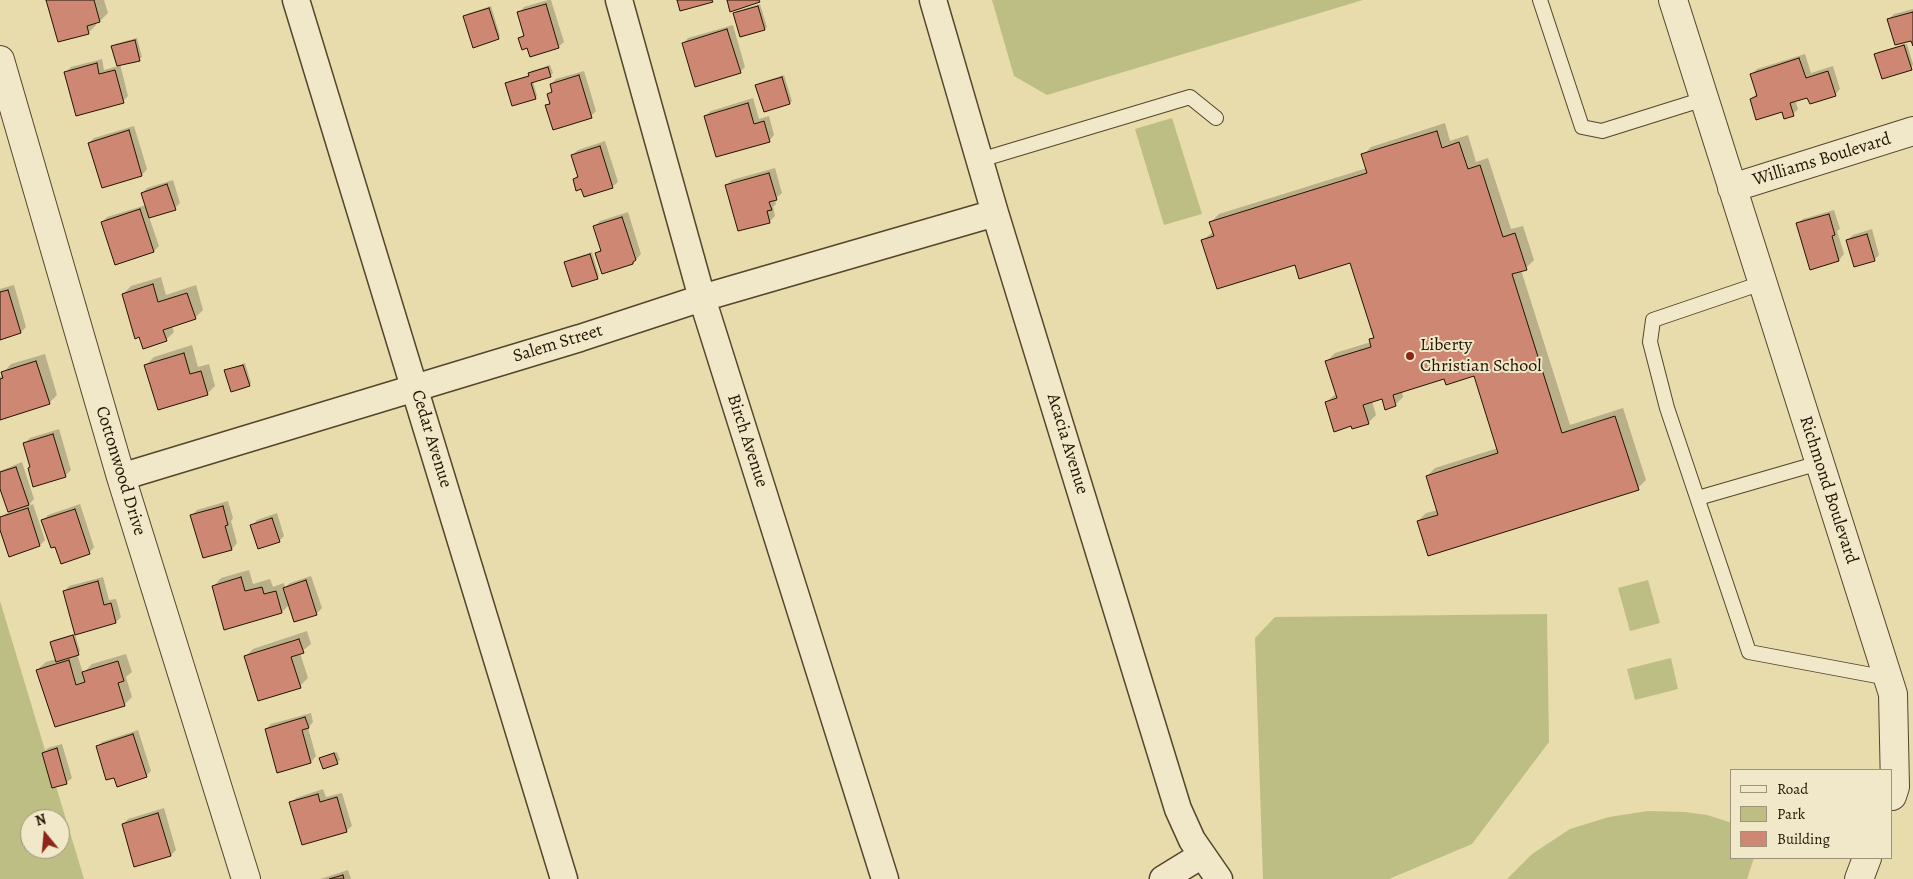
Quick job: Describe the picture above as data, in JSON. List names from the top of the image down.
{
  "streets": {
    "street": [
      "Williams Boulevard",
      "Salem Street",
      "Cedar Avenue",
      "Birch Avenue",
      "Acacia Avenue",
      "Cottonwood Drive",
      "Richmond Boulevard"
    ]
  },
  "crossings": [
    ["Williams Boulevard", "Richmond Boulevard"],
    ["Salem Street", "Cedar Avenue"],
    ["Salem Street", "Birch Avenue"],
    ["Salem Street", "Acacia Avenue"],
    ["Salem Street", "Cottonwood Drive"]
  ],
  "places": ["Liberty Christian School"],
  "legend": ["Road", "Park", "Building"],
  "north": "top"
}
